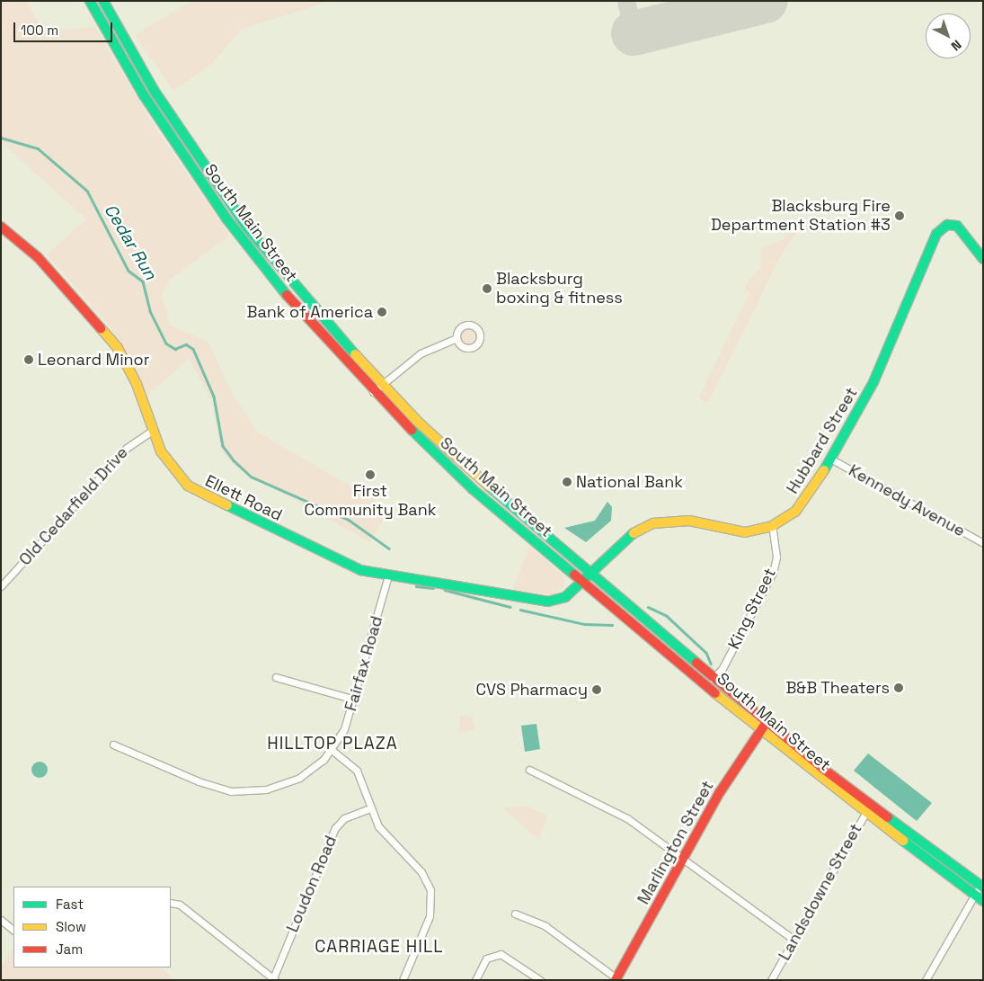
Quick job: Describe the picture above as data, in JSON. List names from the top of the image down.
{
  "streets": {
    "main road": [
      "South Main Street",
      "Hubbard Street",
      "Ellett Road",
      "Marlington Street"
    ],
    "street": [
      "Kennedy Avenue",
      "Old Cedarfield Drive",
      "King Street",
      "Fairfax Road",
      "Loudon Road",
      "Landsdowne Street"
    ]
  },
  "crossings": [
    ["South Main Street", "Hubbard Street"],
    ["South Main Street", "Ellett Road"],
    ["South Main Street", "King Street"],
    ["South Main Street", "Marlington Street"],
    ["South Main Street", "Landsdowne Street"],
    ["Hubbard Street", "Ellett Road"],
    ["Hubbard Street", "Kennedy Avenue"],
    ["Hubbard Street", "King Street"],
    ["Ellett Road", "Old Cedarfield Drive"],
    ["Ellett Road", "Fairfax Road"]
  ],
  "districts": ["HILLTOP PLAZA", "CARRIAGE HILL"],
  "water": ["Cedar Run"],
  "places": [
    "Blacksburg Fire Department Station #3",
    "Blacksburg boxing & fitness",
    "Bank of America",
    "Leonard Minor",
    "First Community Bank",
    "National Bank",
    "B&B Theaters",
    "CVS Pharmacy"
  ],
  "legend": ["Fast", "Slow", "Jam"],
  "scale_bar": "100 m",
  "north": "bottom right"
}
